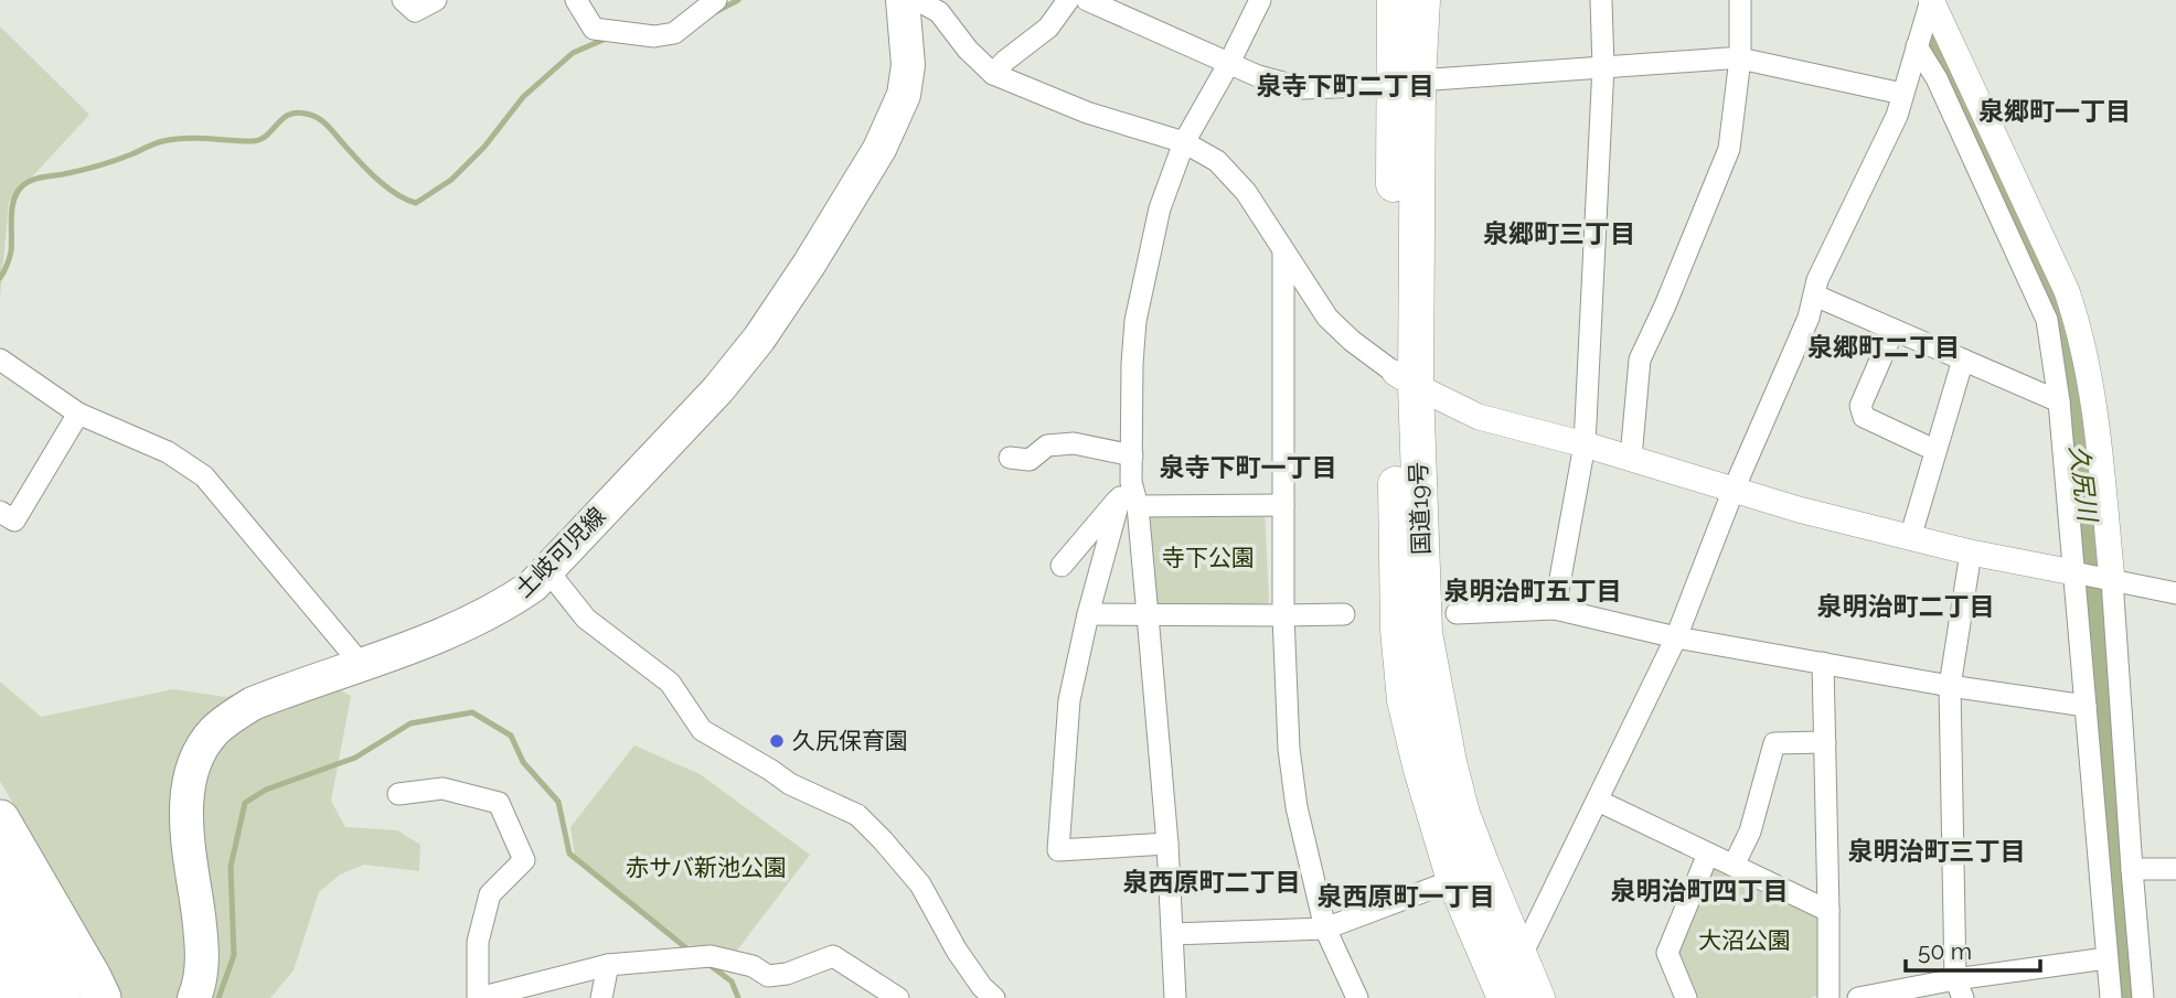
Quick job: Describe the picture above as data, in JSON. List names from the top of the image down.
{
  "streets": {
    "highway": ["国道19号"],
    "main road": ["土岐可児線"]
  },
  "districts": [
    "泉寺下町二丁目",
    "泉郷町一丁目",
    "泉郷町三丁目",
    "泉郷町二丁目",
    "泉寺下町一丁目",
    "泉明治町五丁目",
    "泉明治町二丁目",
    "泉明治町三丁目",
    "泉西原町二丁目",
    "泉明治町四丁目",
    "泉西原町一丁目"
  ],
  "water": ["久尻川"],
  "parks": ["寺下公園", "赤サバ新池公園", "大沼公園"],
  "places": ["久尻保育園"],
  "scale_bar": "50 m"
}
